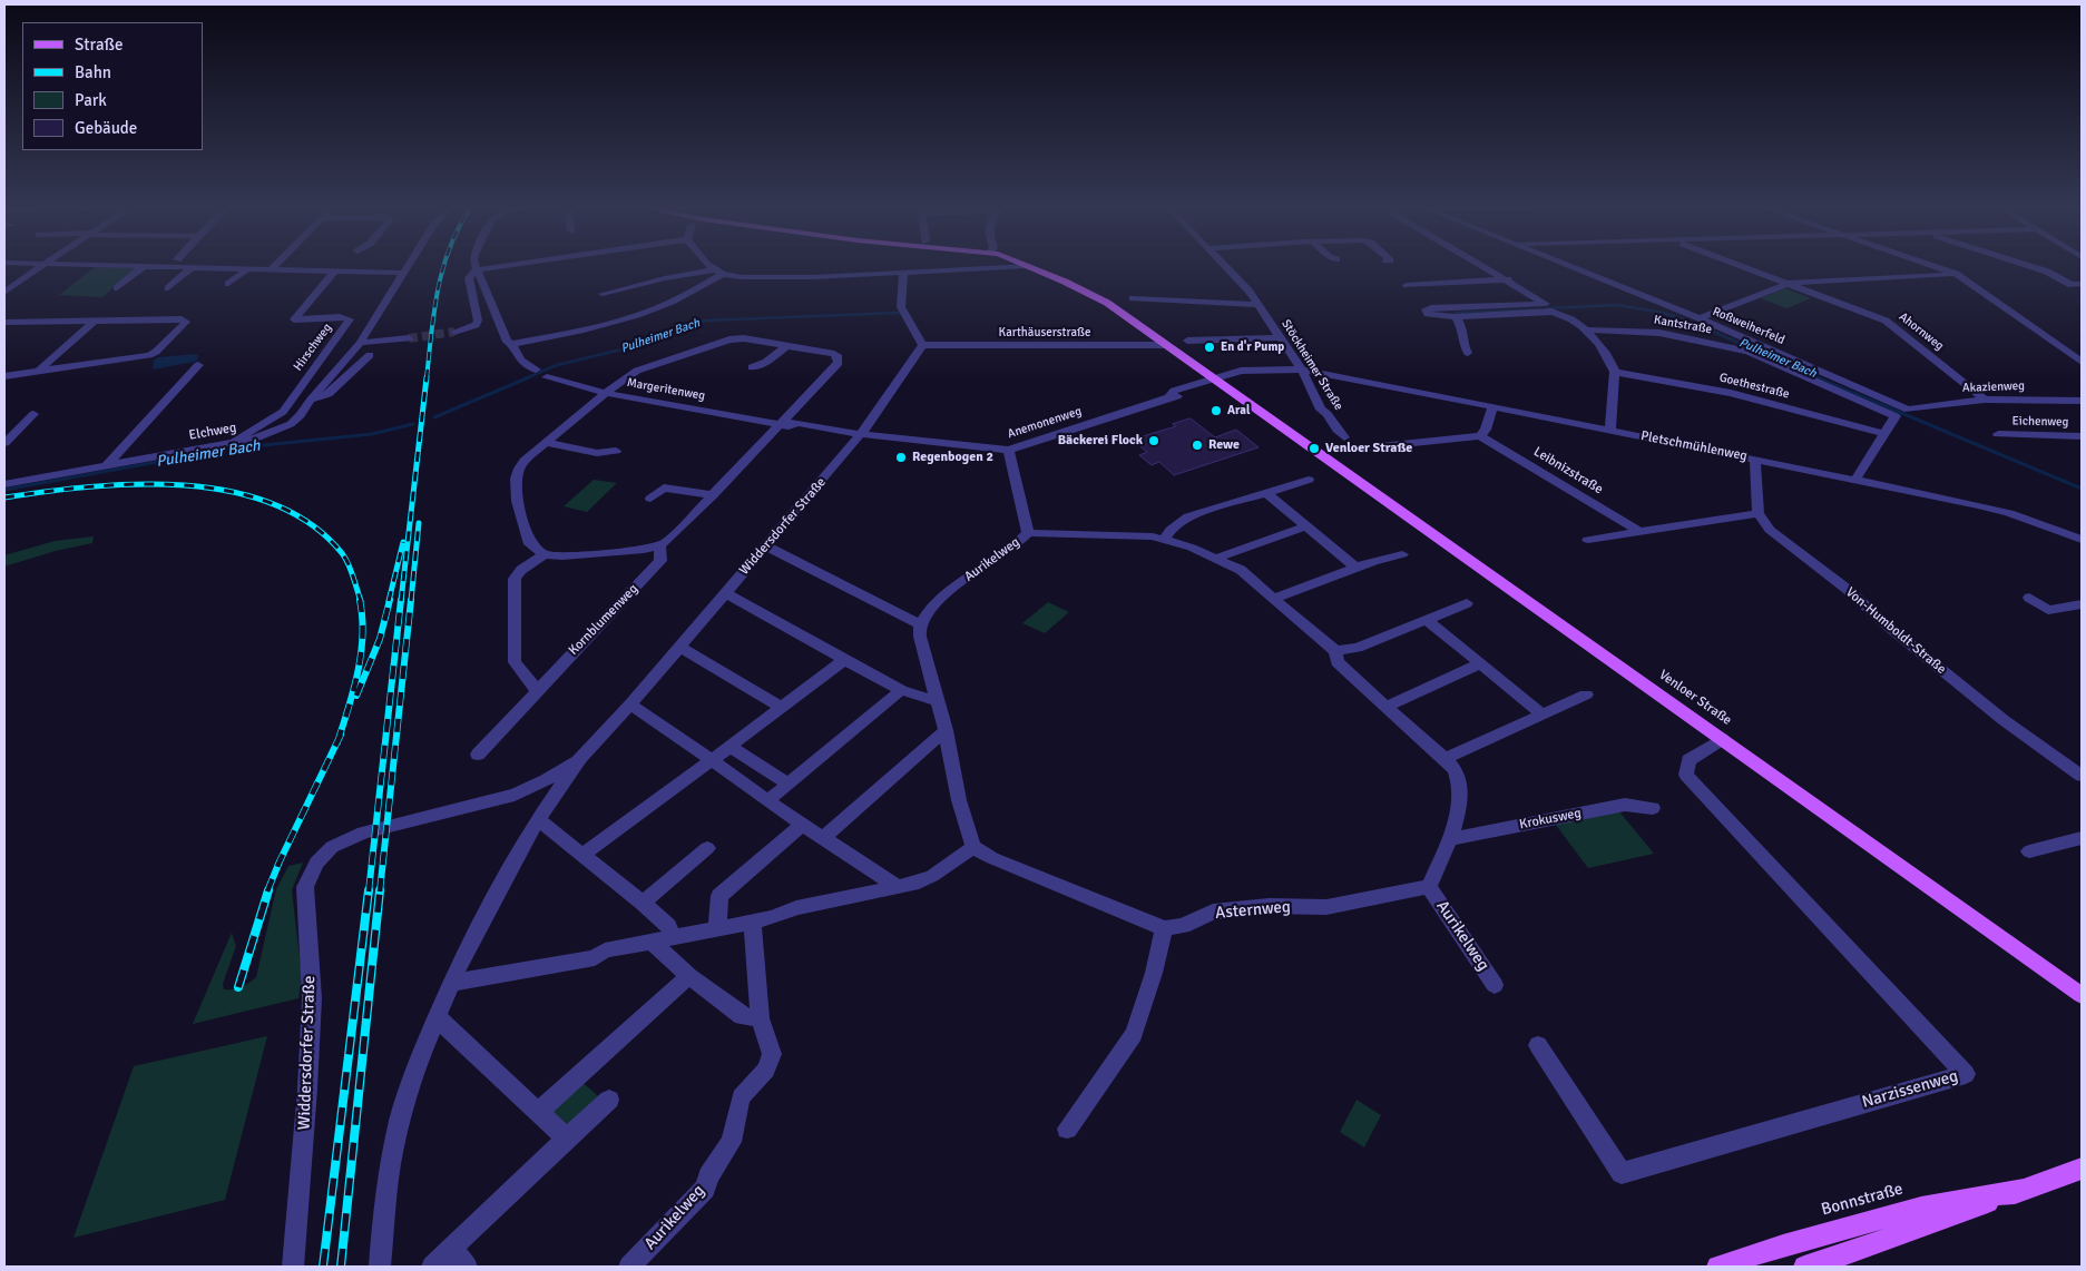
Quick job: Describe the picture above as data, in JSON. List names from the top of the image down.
{
  "streets": {
    "main road": ["Venloer Straße", "Bonnstraße"],
    "street": [
      "Kantstraße",
      "Roßweiherfeld",
      "Ahornweg",
      "Karthäuserstraße",
      "Hirschweg",
      "Stöckheimer Straße",
      "Goethestraße",
      "Akazienweg",
      "Margeritenweg",
      "Eichenweg",
      "Anemonenweg",
      "Elchweg",
      "Pletschmühlenweg",
      "Leibnizstraße",
      "Widdersdorfer Straße",
      "Aurikelweg",
      "Kornblumenweg",
      "Von-Humboldt-Straße",
      "Krokusweg",
      "Asternweg",
      "Narzissenweg"
    ]
  },
  "crossings": [
    ["Kantstraße", "Goethestraße"],
    ["Roßweiherfeld", "Akazienweg"],
    ["Ahornweg", "Akazienweg"],
    ["Karthäuserstraße", "Widdersdorfer Straße"],
    ["Karthäuserstraße", "Venloer Straße"],
    ["Hirschweg", "Elchweg"],
    ["Stöckheimer Straße", "Pletschmühlenweg"],
    ["Margeritenweg", "Anemonenweg"],
    ["Margeritenweg", "Widdersdorfer Straße"],
    ["Anemonenweg", "Pletschmühlenweg"],
    ["Anemonenweg", "Widdersdorfer Straße"],
    ["Anemonenweg", "Aurikelweg"],
    ["Anemonenweg", "Venloer Straße"],
    ["Pletschmühlenweg", "Venloer Straße"],
    ["Aurikelweg", "Asternweg"],
    ["Venloer Straße", "Narzissenweg"]
  ],
  "water": ["Pulheimer Bach"],
  "places": [
    "En d'r Pump",
    "Aral",
    "Bäckerei Flock",
    "Rewe",
    "Venloer Straße",
    "Regenbogen 2"
  ],
  "legend": [
    "Straße",
    "Bahn",
    "Park",
    "Gebäude"
  ]
}
